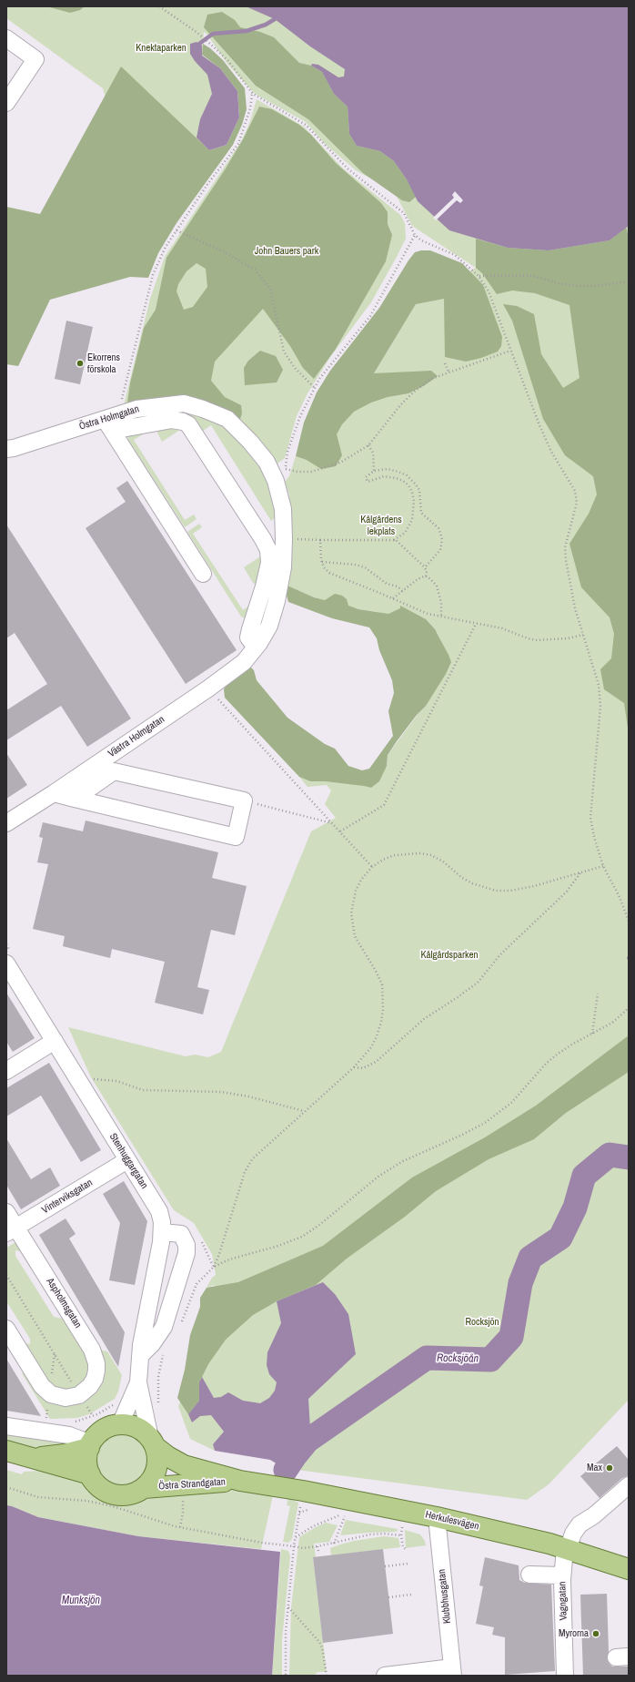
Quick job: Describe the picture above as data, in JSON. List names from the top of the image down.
{
  "streets": {
    "main road": ["Östra Strandgatan", "Herkulesvägen"],
    "street": [
      "Östra Holmgatan",
      "Västra Holmgatan",
      "Stenhuggargatan",
      "Vinterviksgatan",
      "Aspholmsgatan",
      "Klubbhusgatan",
      "Vagngatan"
    ]
  },
  "crossings": [
    ["Östra Holmgatan", "Västra Holmgatan"],
    ["Stenhuggargatan", "Vinterviksgatan"],
    ["Stenhuggargatan", "Östra Strandgatan"],
    ["Vinterviksgatan", "Aspholmsgatan"],
    ["Östra Strandgatan", "Herkulesvägen"],
    ["Herkulesvägen", "Klubbhusgatan"],
    ["Herkulesvägen", "Vagngatan"]
  ],
  "water": ["Rocksjöån", "Munksjön"],
  "parks": [
    "Knektaparken",
    "John Bauers park",
    "Kålgårdens lekplats",
    "Kålgårdsparken",
    "Rocksjön"
  ],
  "places": ["Ekorrens förskola", "Max", "Myrorna"]
}
